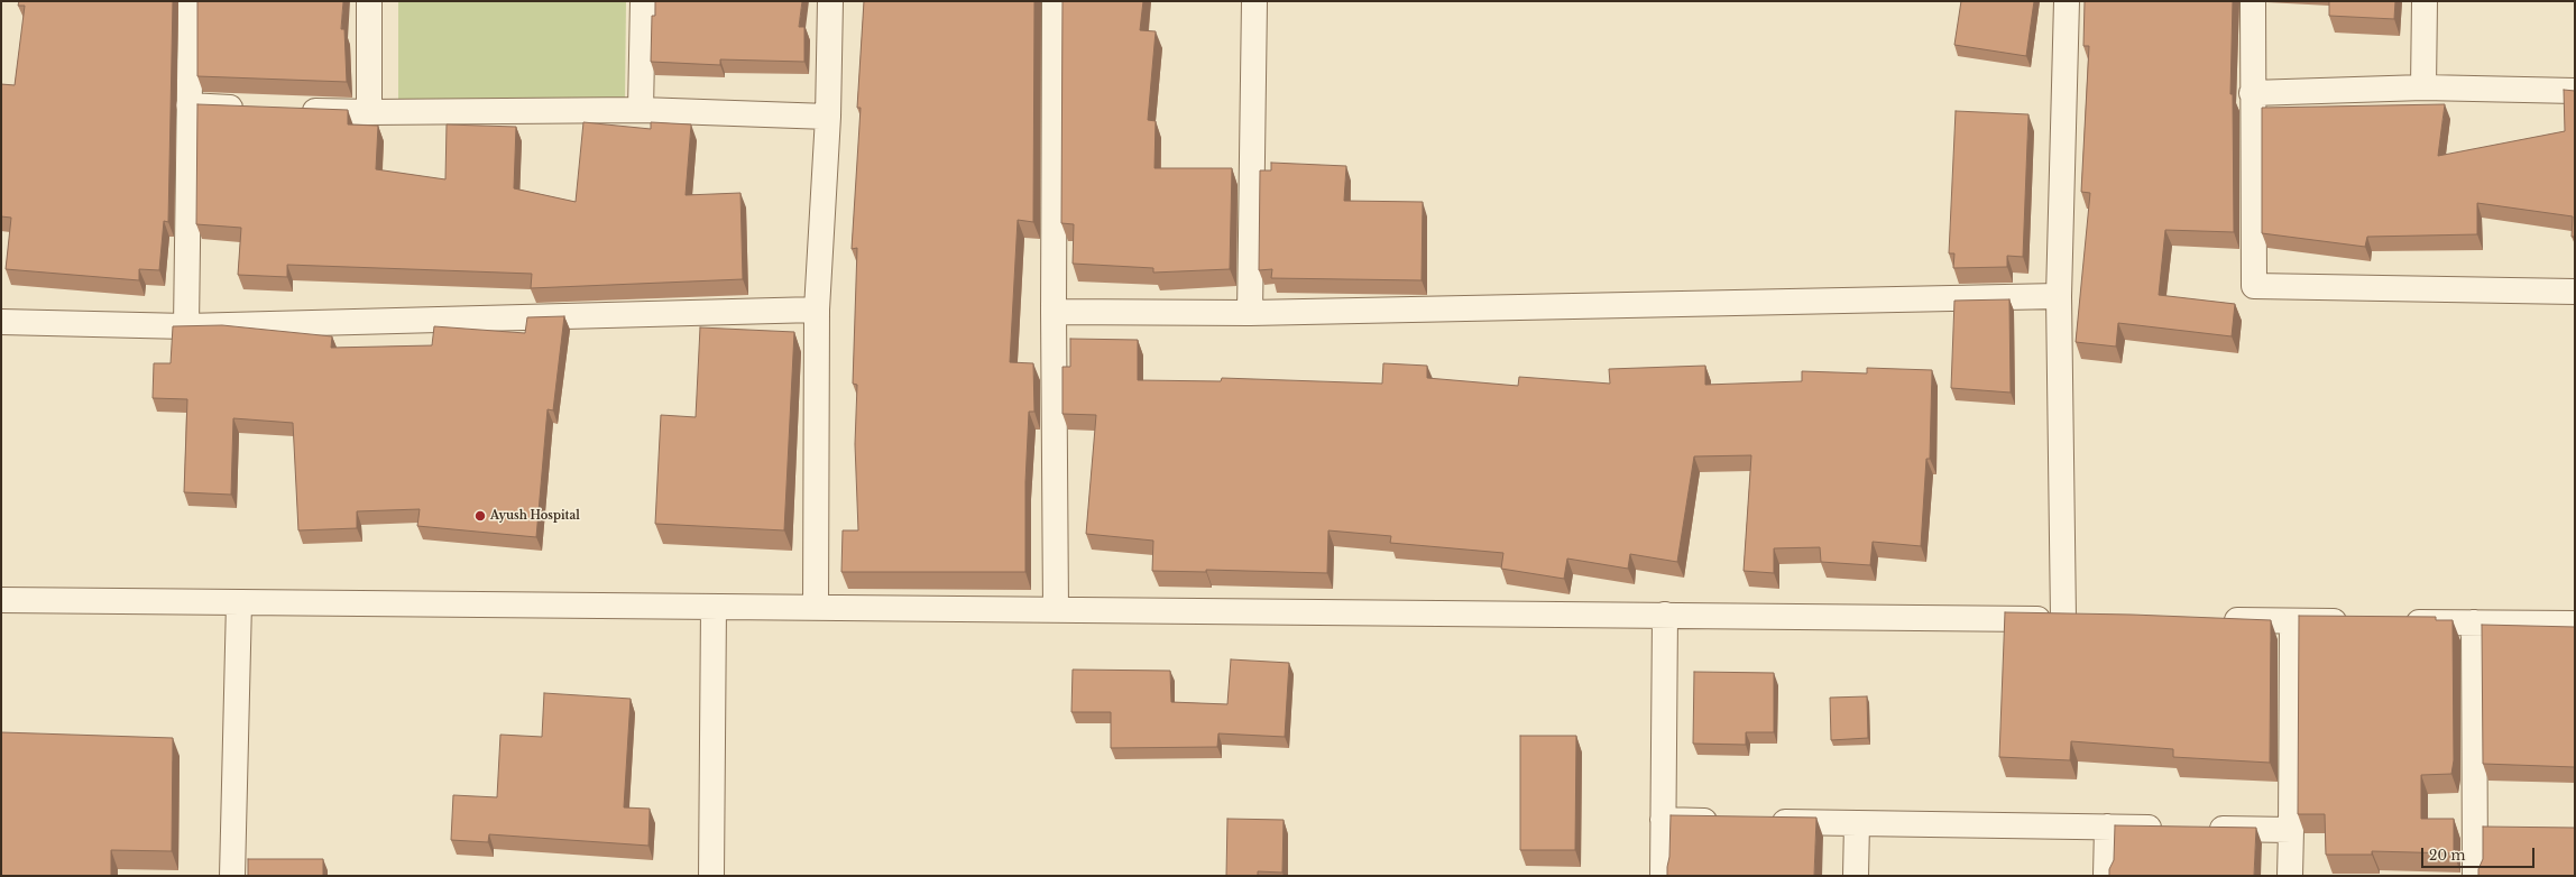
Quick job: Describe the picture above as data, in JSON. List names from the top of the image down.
{
  "places": ["Ayush Hospital"],
  "scale_bar": "20 m"
}
